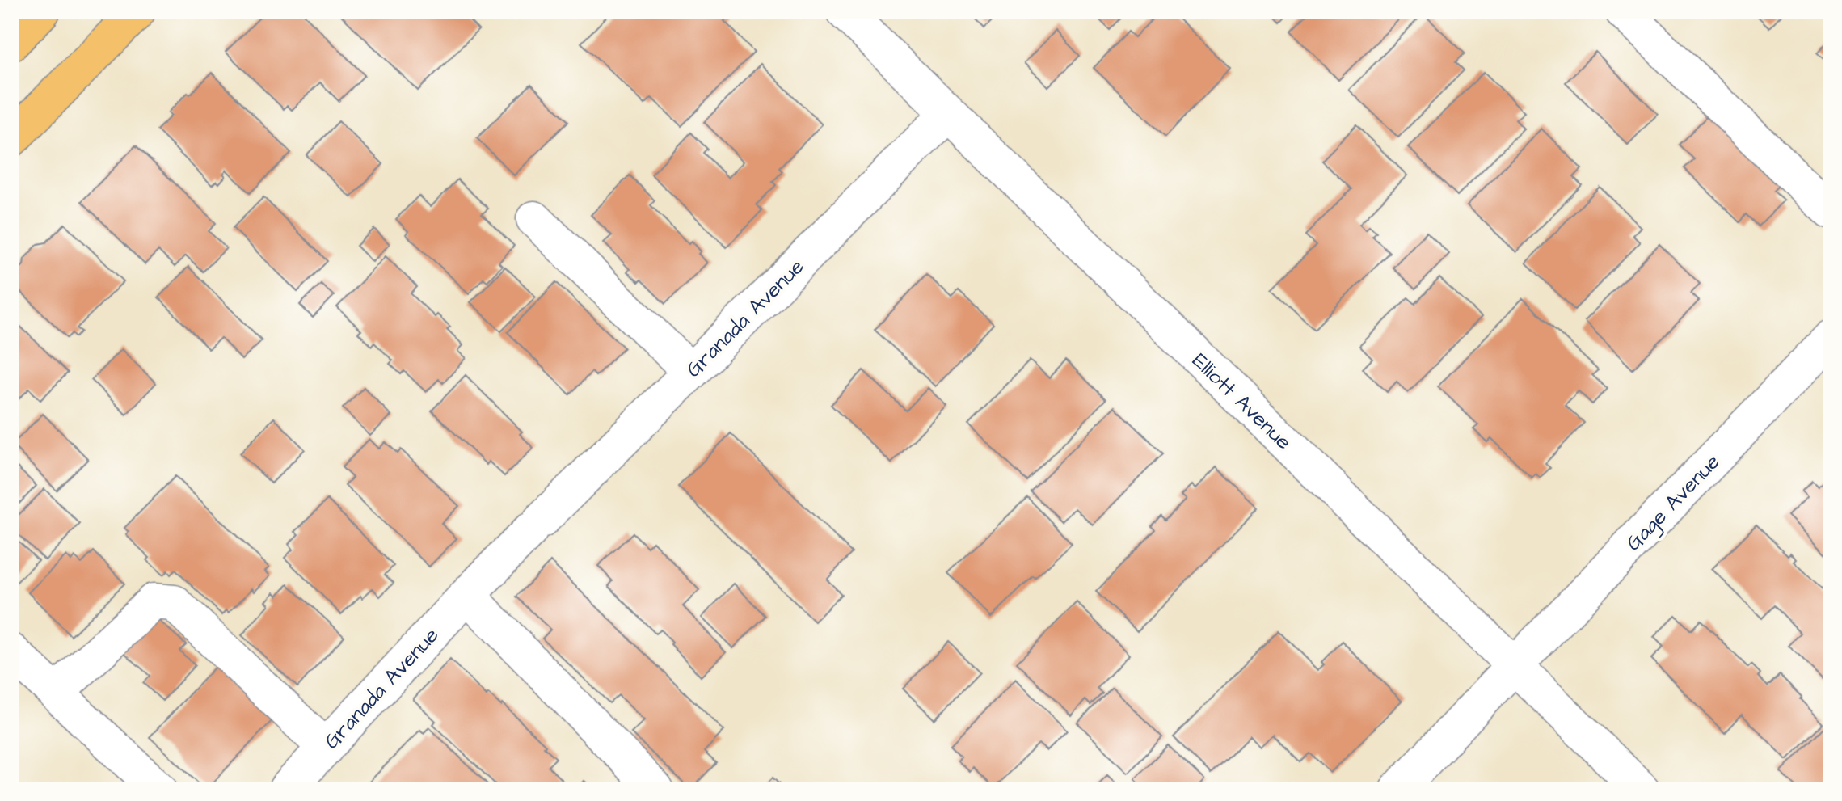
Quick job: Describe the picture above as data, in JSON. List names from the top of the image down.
{
  "streets": {
    "street": ["Granada Avenue", "Elliott Avenue", "Gage Avenue"]
  },
  "crossings": [
    ["Granada Avenue", "Elliott Avenue"],
    ["Elliott Avenue", "Gage Avenue"]
  ]
}
